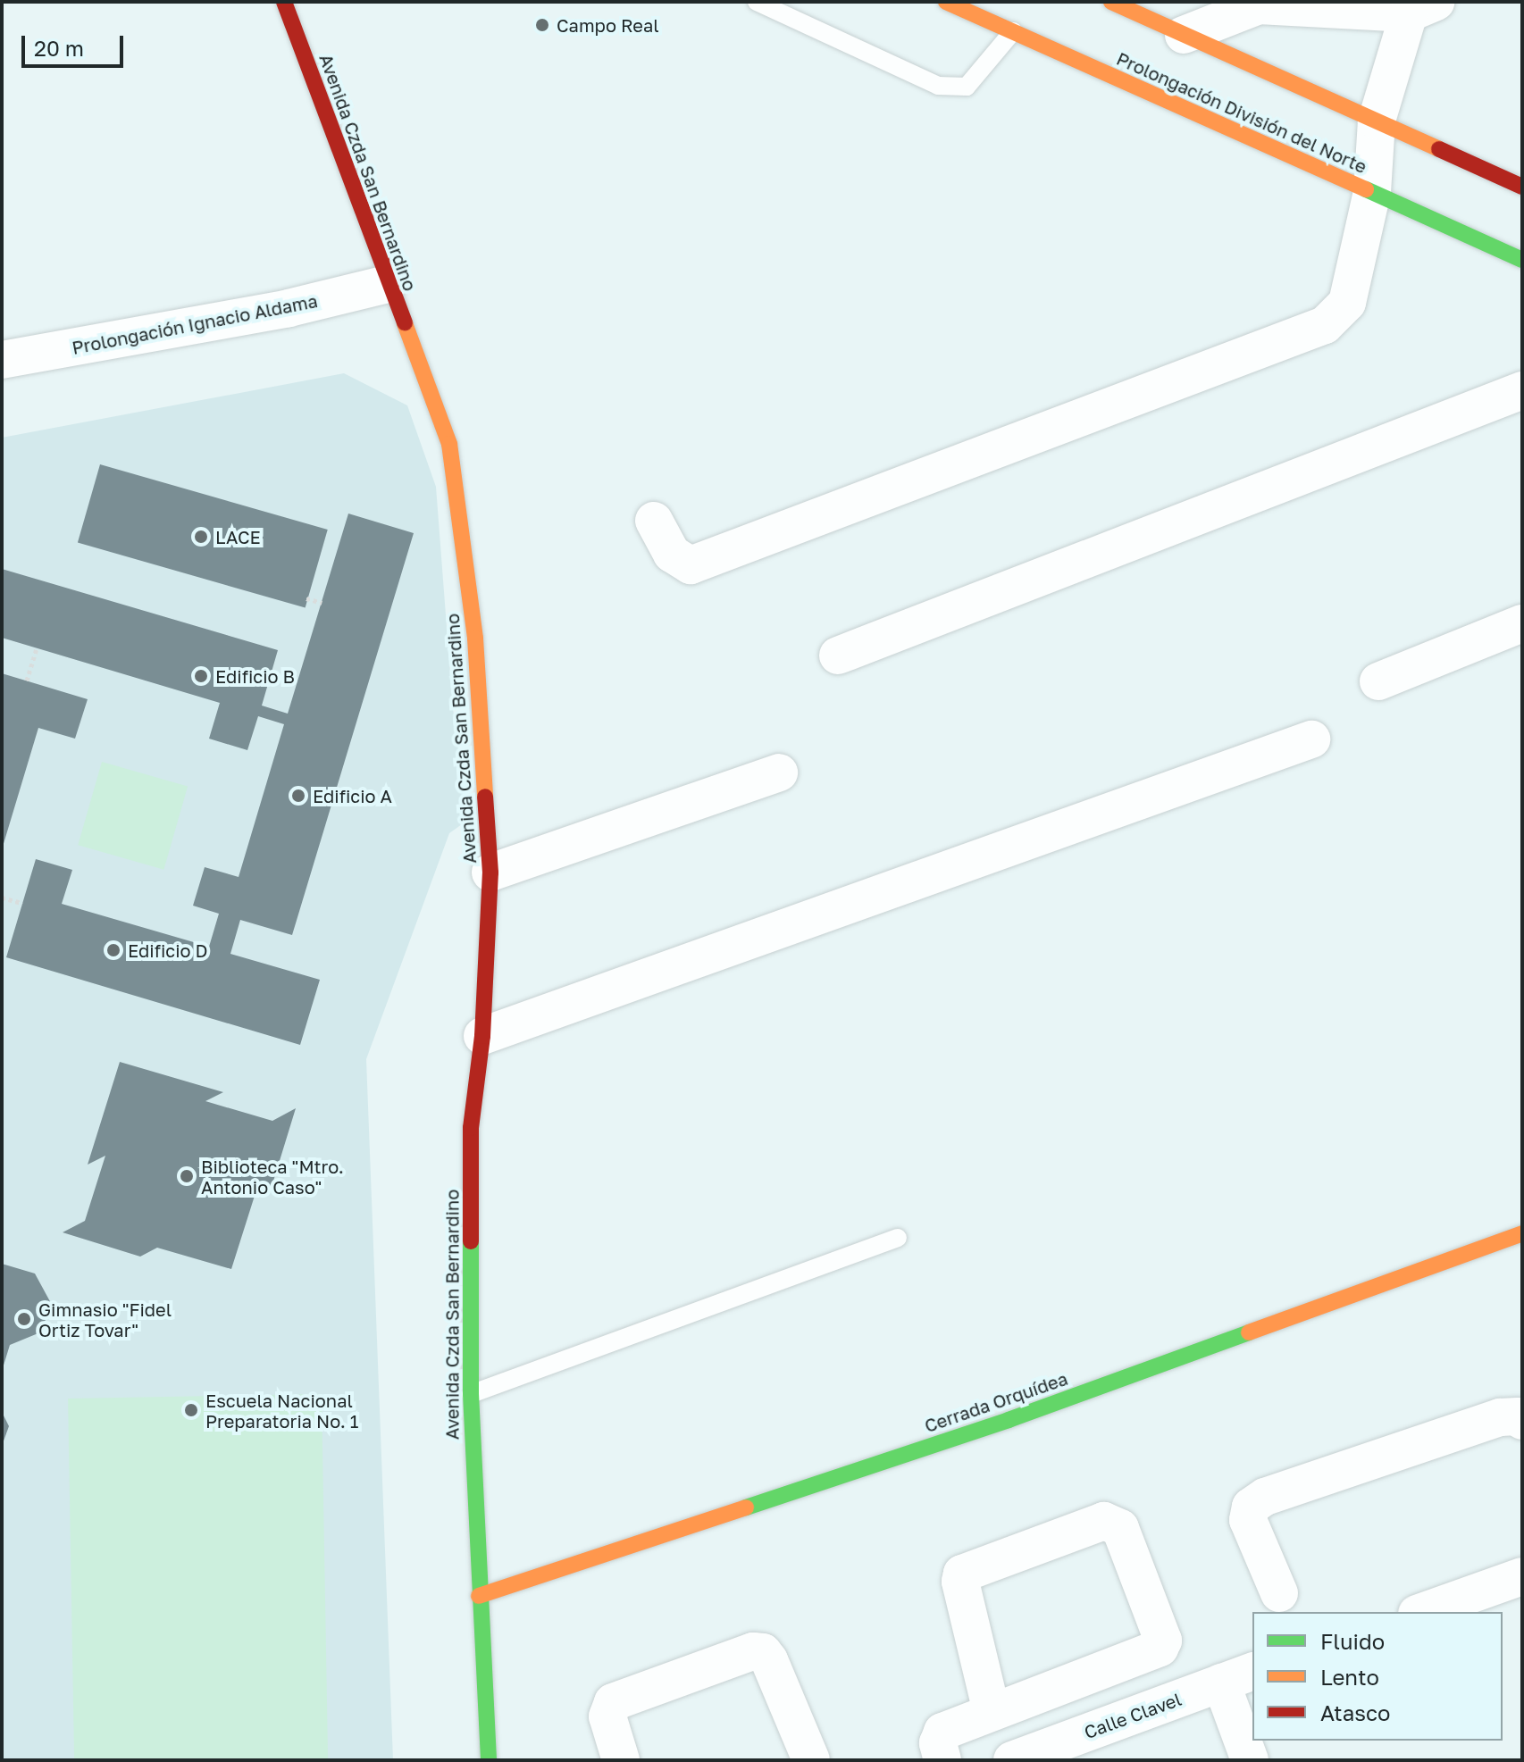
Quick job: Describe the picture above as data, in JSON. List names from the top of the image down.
{
  "streets": {
    "street": [
      "Prolongación División del Norte",
      "Avenida Czda San Bernardino",
      "Prolongación Ignacio Aldama",
      "Cerrada Orquídea",
      "Calle Clavel"
    ]
  },
  "crossings": [
    ["Avenida Czda San Bernardino", "Prolongación Ignacio Aldama"],
    ["Avenida Czda San Bernardino", "Cerrada Orquídea"]
  ],
  "places": [
    "Campo Real",
    "LACE",
    "Edificio B",
    "Edificio A",
    "Edificio D",
    "Biblioteca \"Mtro. Antonio Caso\"",
    "Gimnasio \"Fidel Ortiz Tovar\"",
    "Escuela Nacional Preparatoria No. 1"
  ],
  "legend": ["Fluido", "Lento", "Atasco"],
  "scale_bar": "20 m"
}
